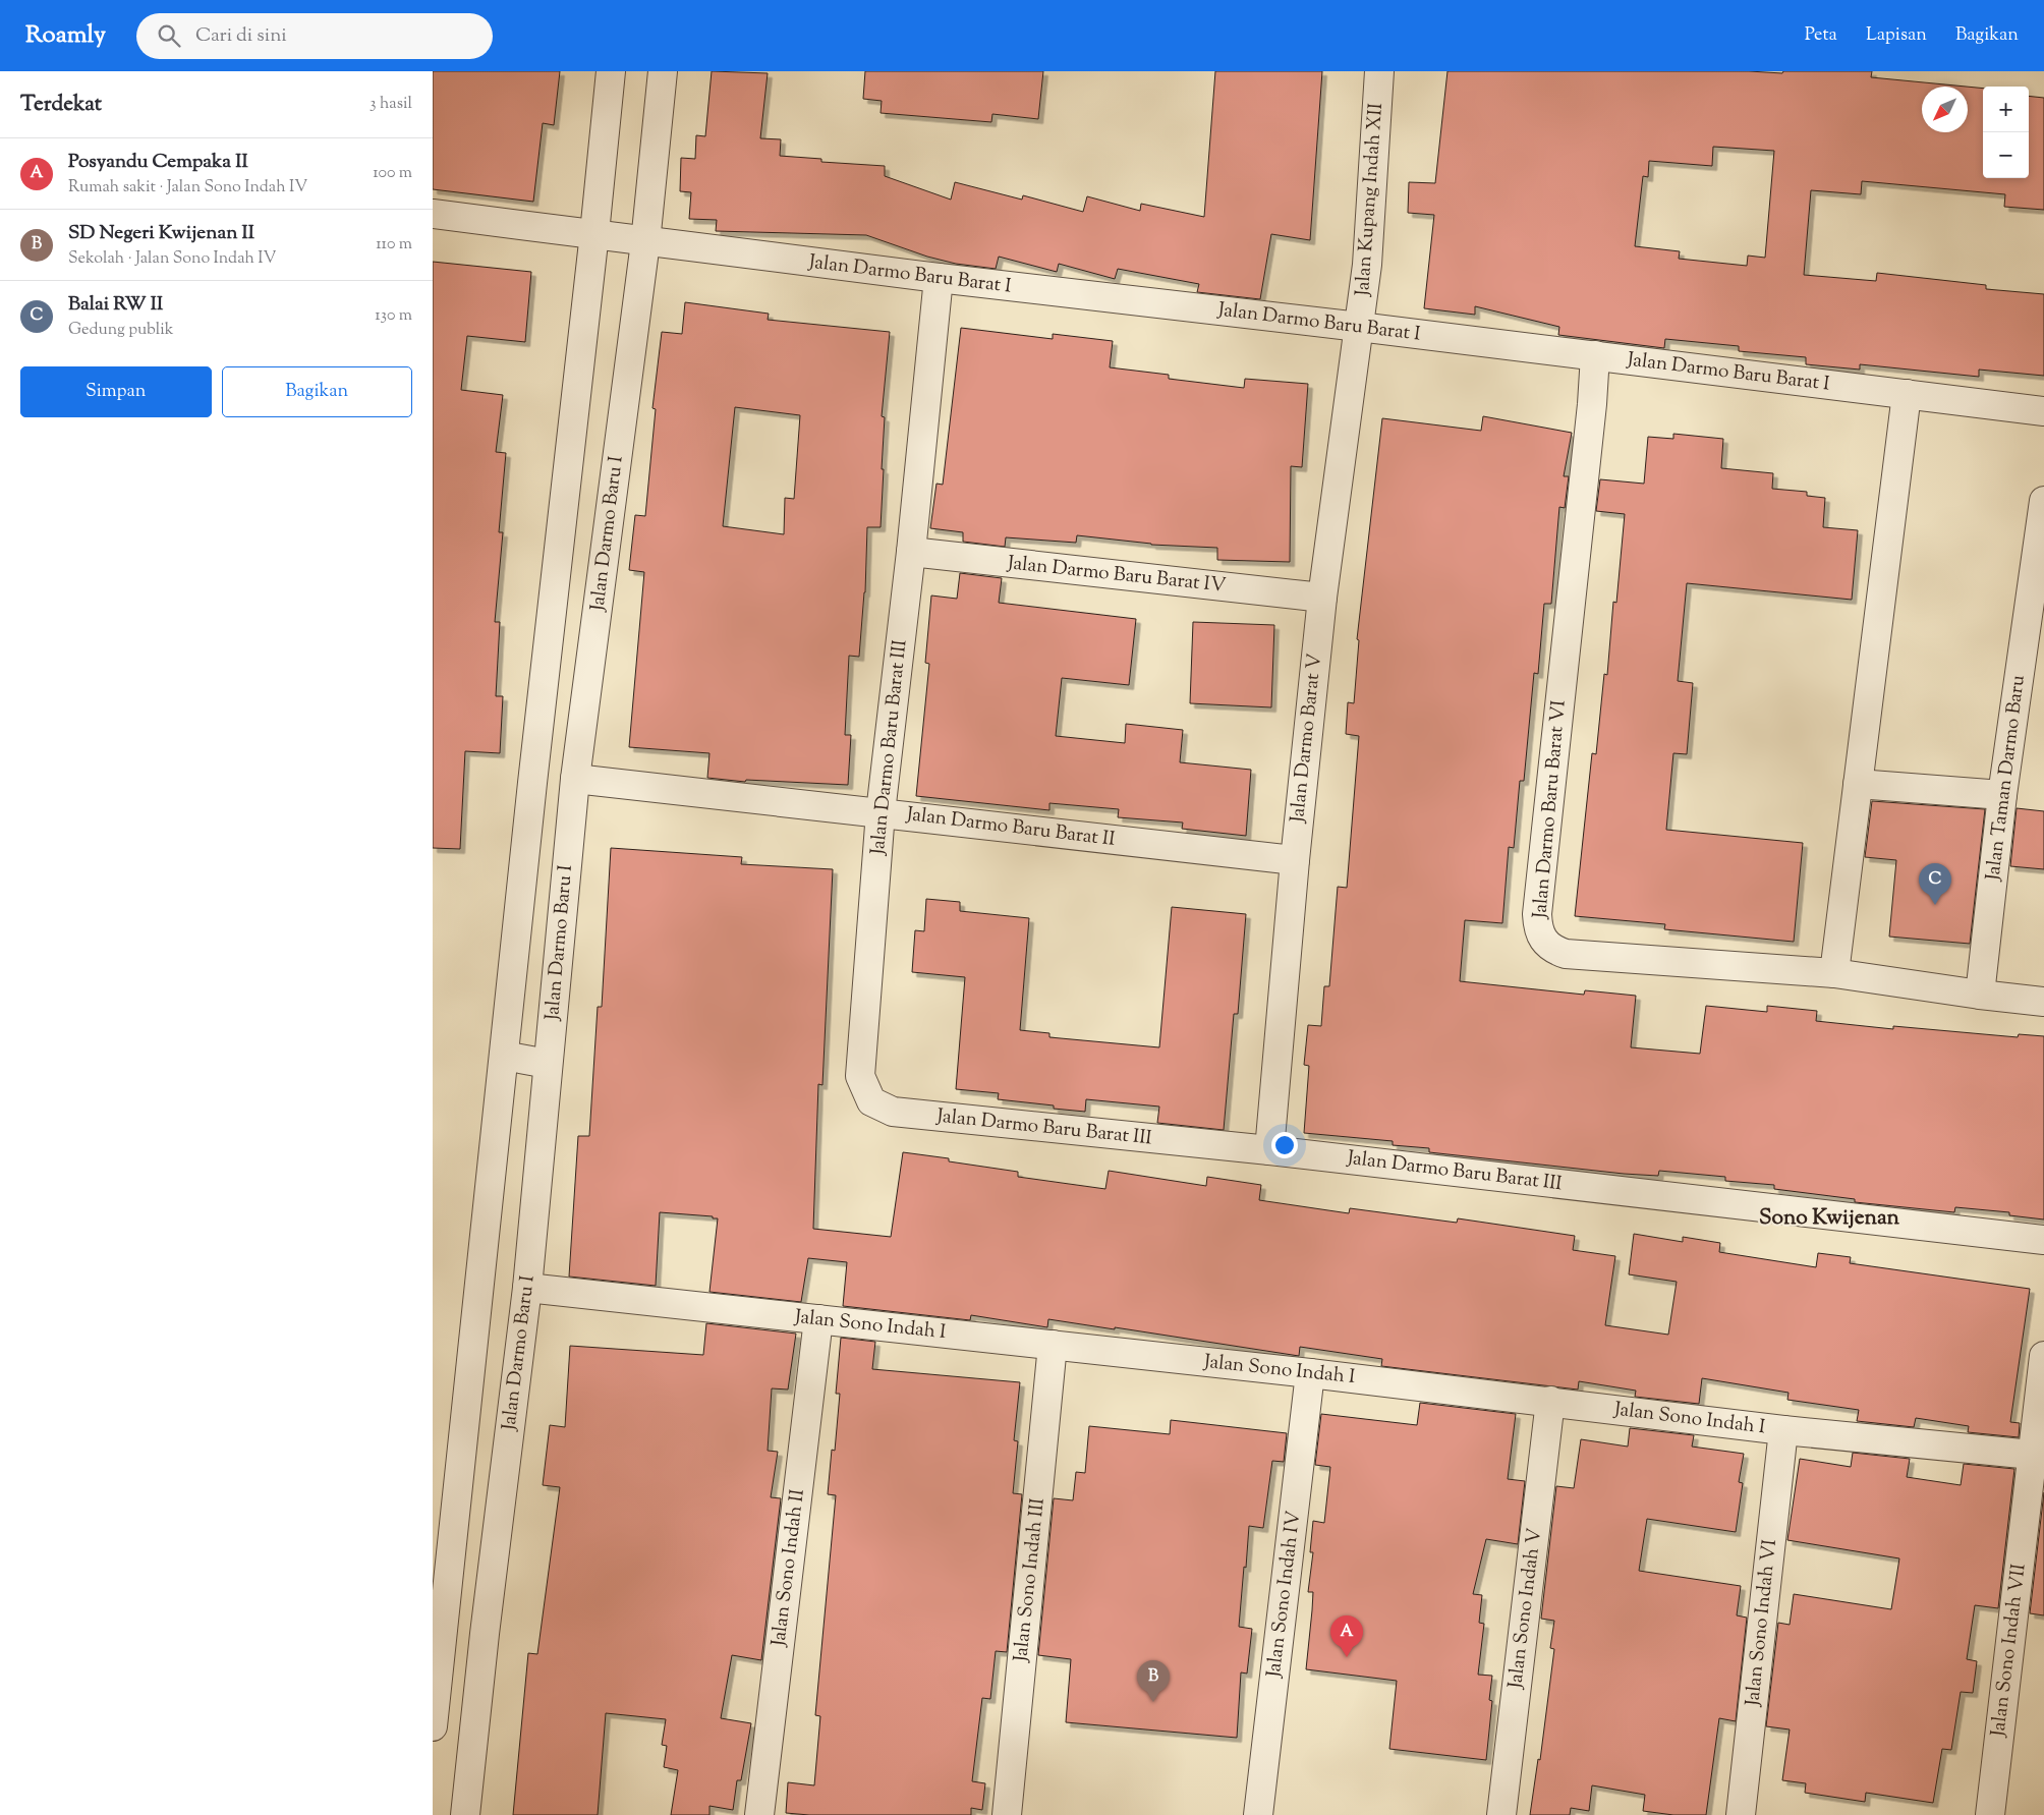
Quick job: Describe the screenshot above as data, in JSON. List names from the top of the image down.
{
  "streets": {
    "street": [
      "Jalan Kupang Indah XII",
      "Jalan Darmo Baru Barat I",
      "Jalan Darmo Baru I",
      "Jalan Darmo Baru Barat IV",
      "Jalan Darmo Barat V",
      "Jalan Darmo Baru Barat III",
      "Jalan Taman Darmo Baru",
      "Jalan Darmo Baru Barat VI",
      "Jalan Darmo Baru Barat II",
      "Jalan Sono Indah I",
      "Jalan Sono Indah II",
      "Jalan Sono Indah III",
      "Jalan Sono Indah IV",
      "Jalan Sono Indah V",
      "Jalan Sono Indah VI",
      "Jalan Sono Indah VII"
    ]
  },
  "crossings": [
    ["Jalan Kupang Indah XII", "Jalan Darmo Baru Barat I"],
    ["Jalan Kupang Indah XII", "Jalan Darmo Barat V"],
    ["Jalan Darmo Baru Barat I", "Jalan Darmo Baru I"],
    ["Jalan Darmo Baru Barat I", "Jalan Darmo Barat V"],
    ["Jalan Darmo Baru Barat I", "Jalan Darmo Baru Barat III"],
    ["Jalan Darmo Baru Barat I", "Jalan Darmo Baru Barat VI"],
    ["Jalan Darmo Baru I", "Jalan Darmo Baru Barat II"],
    ["Jalan Darmo Baru I", "Jalan Sono Indah I"],
    ["Jalan Darmo Baru Barat IV", "Jalan Darmo Barat V"],
    ["Jalan Darmo Baru Barat IV", "Jalan Darmo Baru Barat III"],
    ["Jalan Darmo Barat V", "Jalan Darmo Baru Barat III"],
    ["Jalan Darmo Barat V", "Jalan Darmo Baru Barat II"],
    ["Jalan Darmo Baru Barat III", "Jalan Darmo Baru Barat II"],
    ["Jalan Taman Darmo Baru", "Jalan Darmo Baru Barat VI"],
    ["Jalan Sono Indah I", "Jalan Sono Indah II"],
    ["Jalan Sono Indah I", "Jalan Sono Indah III"],
    ["Jalan Sono Indah I", "Jalan Sono Indah IV"],
    ["Jalan Sono Indah I", "Jalan Sono Indah V"],
    ["Jalan Sono Indah I", "Jalan Sono Indah VI"],
    ["Jalan Sono Indah I", "Jalan Sono Indah VII"]
  ],
  "districts": ["Sono Kwijenan"],
  "north": "bottom left",
  "page": {
    "header": "Roamly",
    "search": "Cari di sini",
    "nav": ["Peta", "Lapisan", "Bagikan"],
    "heading": ["Terdekat", "3 hasil"],
    "map_buttons": ["+", "−"],
    "list": [
      {
        "mark": "A",
        "name": "Posyandu Cempaka II",
        "note": "Rumah sakit · Jalan Sono Indah IV",
        "value": "100 m"
      },
      {
        "mark": "B",
        "name": "SD Negeri Kwijenan II",
        "note": "Sekolah · Jalan Sono Indah IV",
        "value": "110 m"
      },
      {
        "mark": "C",
        "name": "Balai RW II",
        "note": "Gedung publik",
        "value": "130 m"
      }
    ],
    "buttons": ["Simpan", "Bagikan"],
    "pins": ["C", "A", "B"]
  }
}
